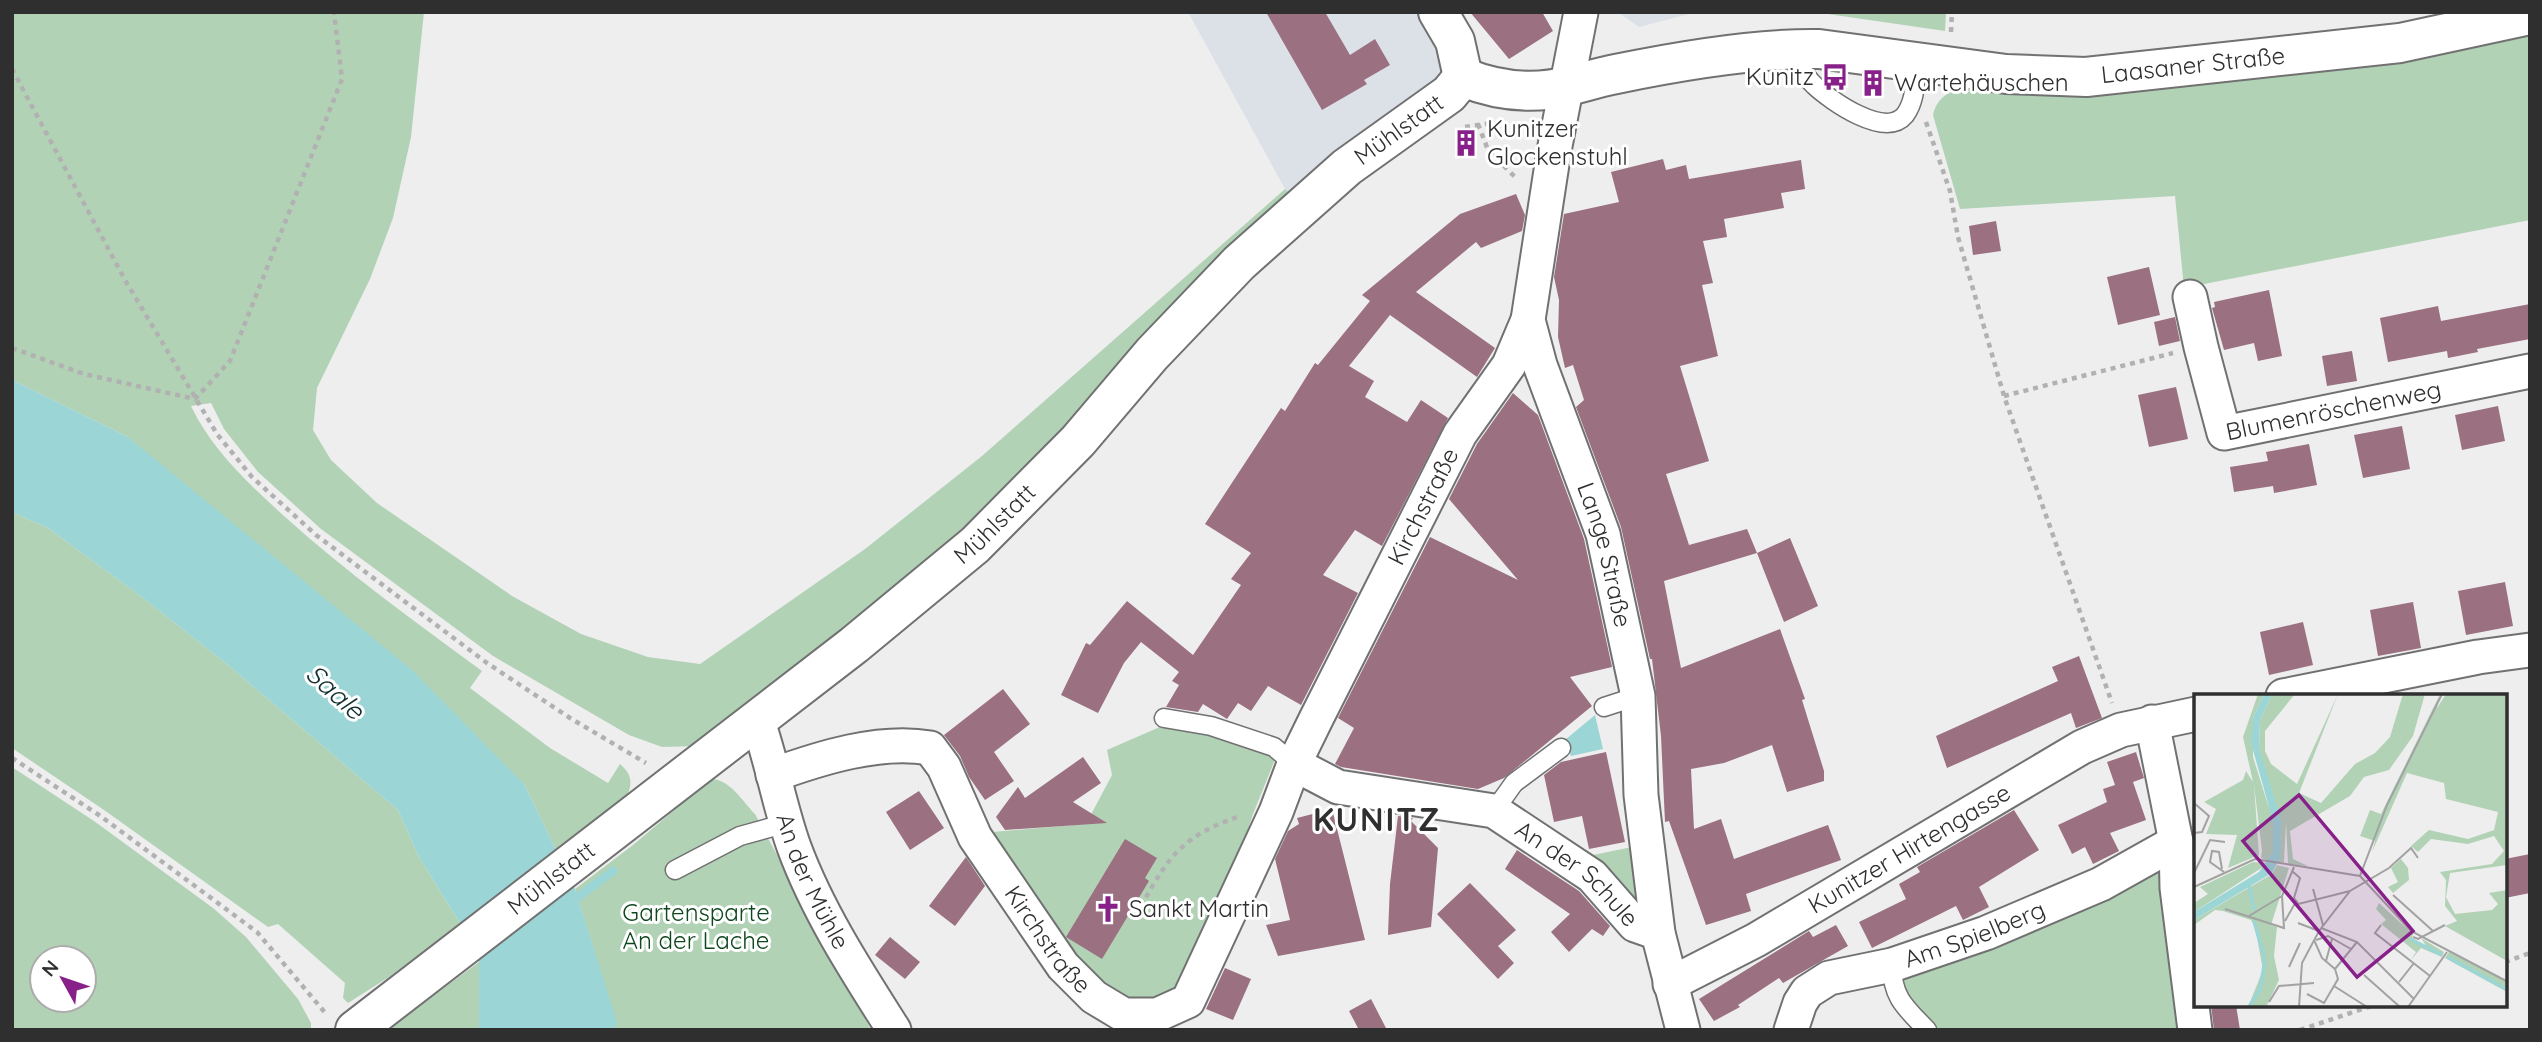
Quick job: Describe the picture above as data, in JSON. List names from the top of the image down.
{
  "streets": {
    "street": [
      "Laasaner Straße",
      "Mühlstatt",
      "Blumenröschenweg",
      "Kirchstraße",
      "Lange Straße",
      "Kunitzer Hirtengasse",
      "An der Schule",
      "An der Mühle",
      "Am Spielberg"
    ]
  },
  "crossings": [
    ["Laasaner Straße", "Mühlstatt"],
    ["Laasaner Straße", "Lange Straße"],
    ["Mühlstatt", "Lange Straße"],
    ["Mühlstatt", "An der Mühle"],
    ["Kirchstraße", "Lange Straße"],
    ["Kirchstraße", "An der Schule"],
    ["Kirchstraße", "An der Mühle"],
    ["Lange Straße", "Kunitzer Hirtengasse"],
    ["Lange Straße", "An der Schule"]
  ],
  "districts": ["KUNITZ"],
  "water": ["Saale"],
  "parks": ["Gartensparte An der Lache"],
  "places": {
    "bus stop": ["Kunitz"],
    "building": ["Wartehäuschen", "Kunitzer Glockenstuhl"],
    "church": ["Sankt Martin"]
  },
  "north": "top left"
}
